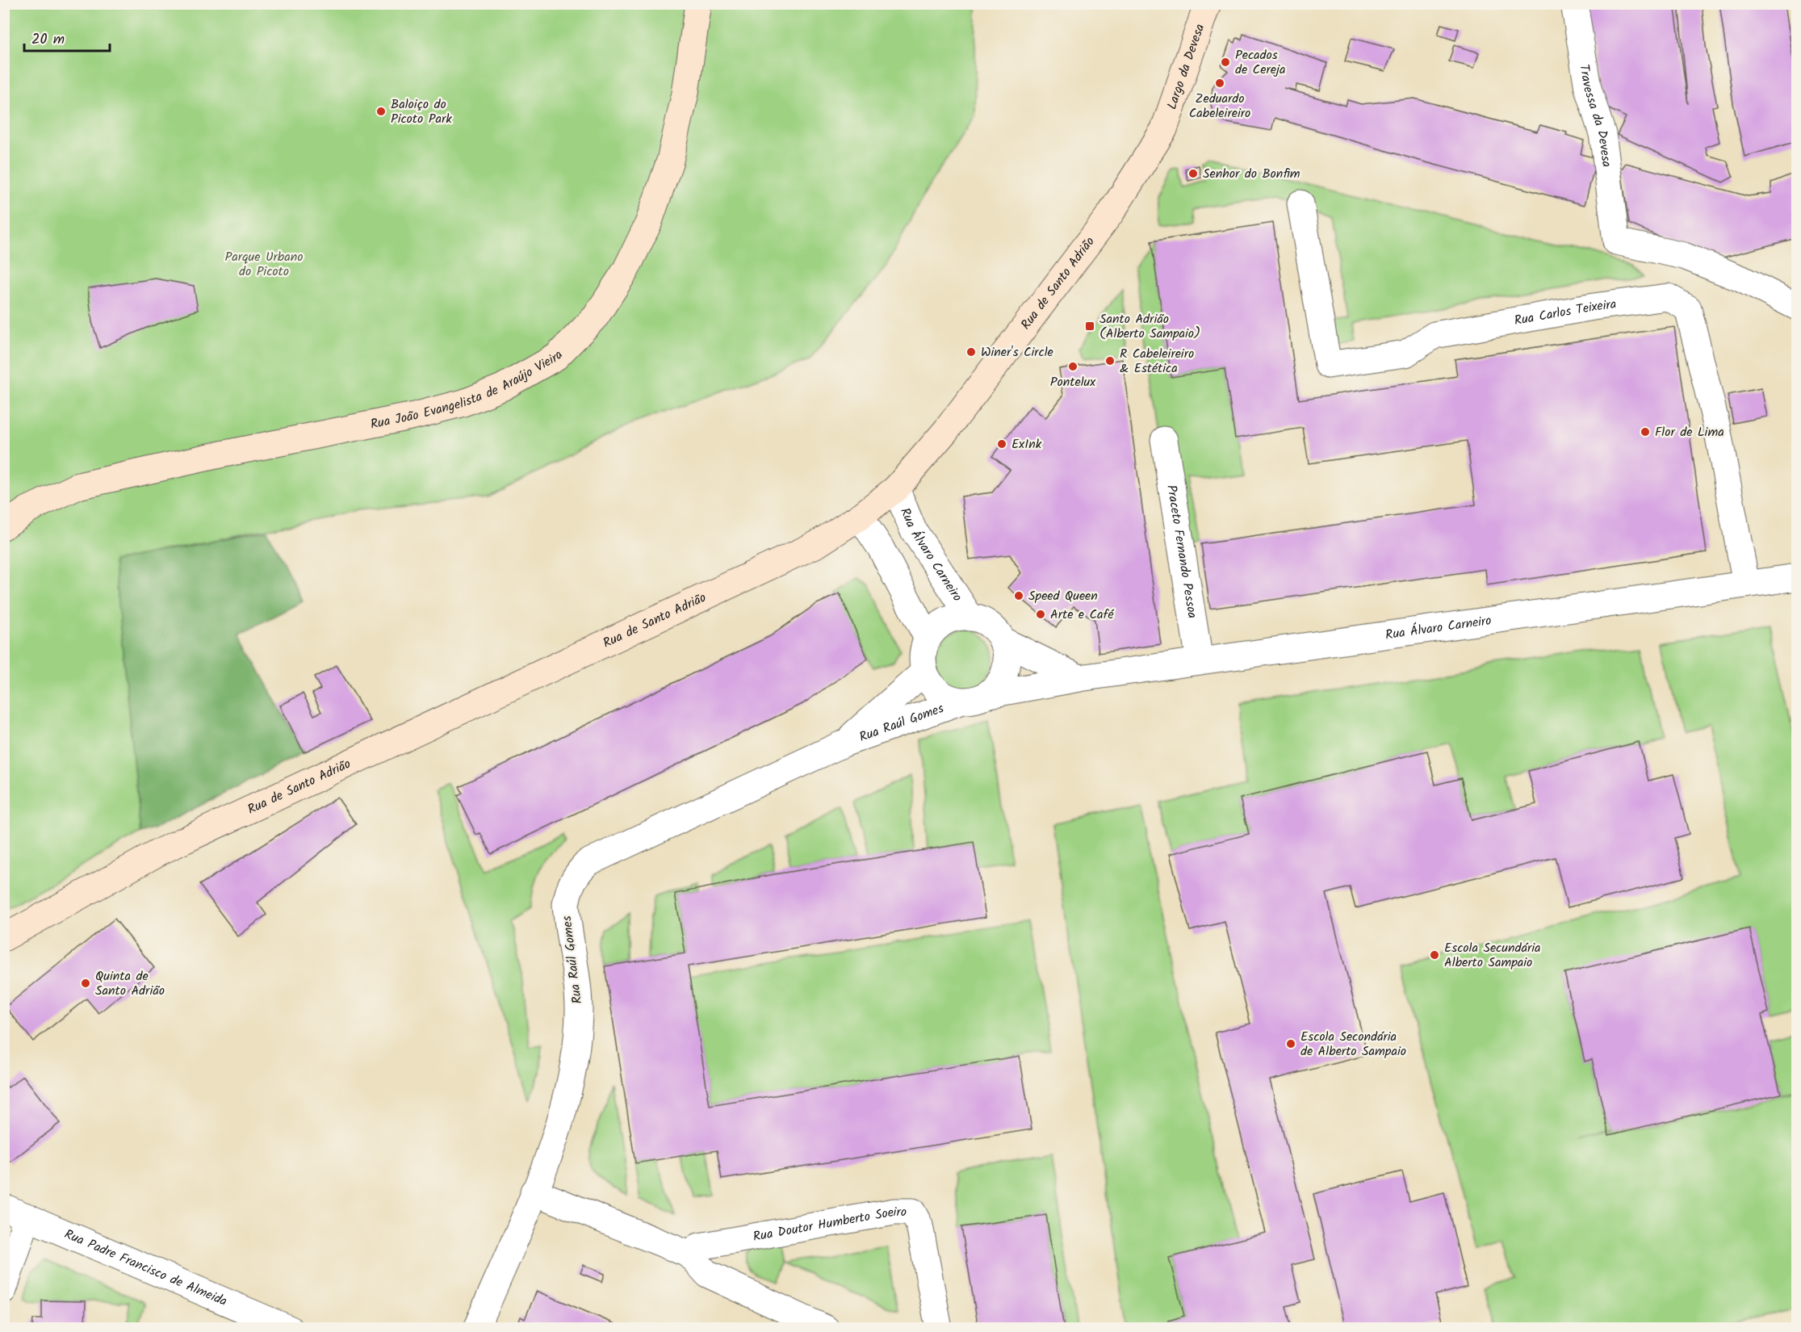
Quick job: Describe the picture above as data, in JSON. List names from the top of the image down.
{
  "streets": {
    "main road": ["Largo da Devesa", "Rua de Santo Adrião", "Rua João Evangelista de Araújo Vieira"],
    "street": [
      "Travessa da Devesa",
      "Rua Carlos Teixeira",
      "Praceto Fernando Pessoa",
      "Rua Álvaro Carneiro",
      "Rua Raúl Gomes",
      "Rua Doutor Humberto Soeiro",
      "Rua Padre Francisco de Almeida"
    ]
  },
  "crossings": [
    ["Largo da Devesa", "Rua de Santo Adrião"],
    ["Rua de Santo Adrião", "Rua Álvaro Carneiro"],
    ["Rua Carlos Teixeira", "Rua Álvaro Carneiro"],
    ["Praceto Fernando Pessoa", "Rua Álvaro Carneiro"],
    ["Rua Álvaro Carneiro", "Rua Raúl Gomes"]
  ],
  "parks": ["Parque Urbano do Picoto"],
  "places": {
    "other": [
      "Pecados de Cereja",
      "Zeduardo Cabeleireiro",
      "Baloiço do Picoto Park",
      "Senhor do Bonfim",
      "Winer's Circle",
      "R Cabeleireiro & Estética",
      "Pontelux",
      "Flor de Lima",
      "ExInk",
      "Speed Queen",
      "Arte e Café",
      "Escola Secundária Alberto Sampaio",
      "Quinta de Santo Adrião",
      "Escola Secondária de Alberto Sampaio"
    ],
    "transit": ["Santo Adrião (Alberto Sampaio)"]
  },
  "scale_bar": "20 m"
}
